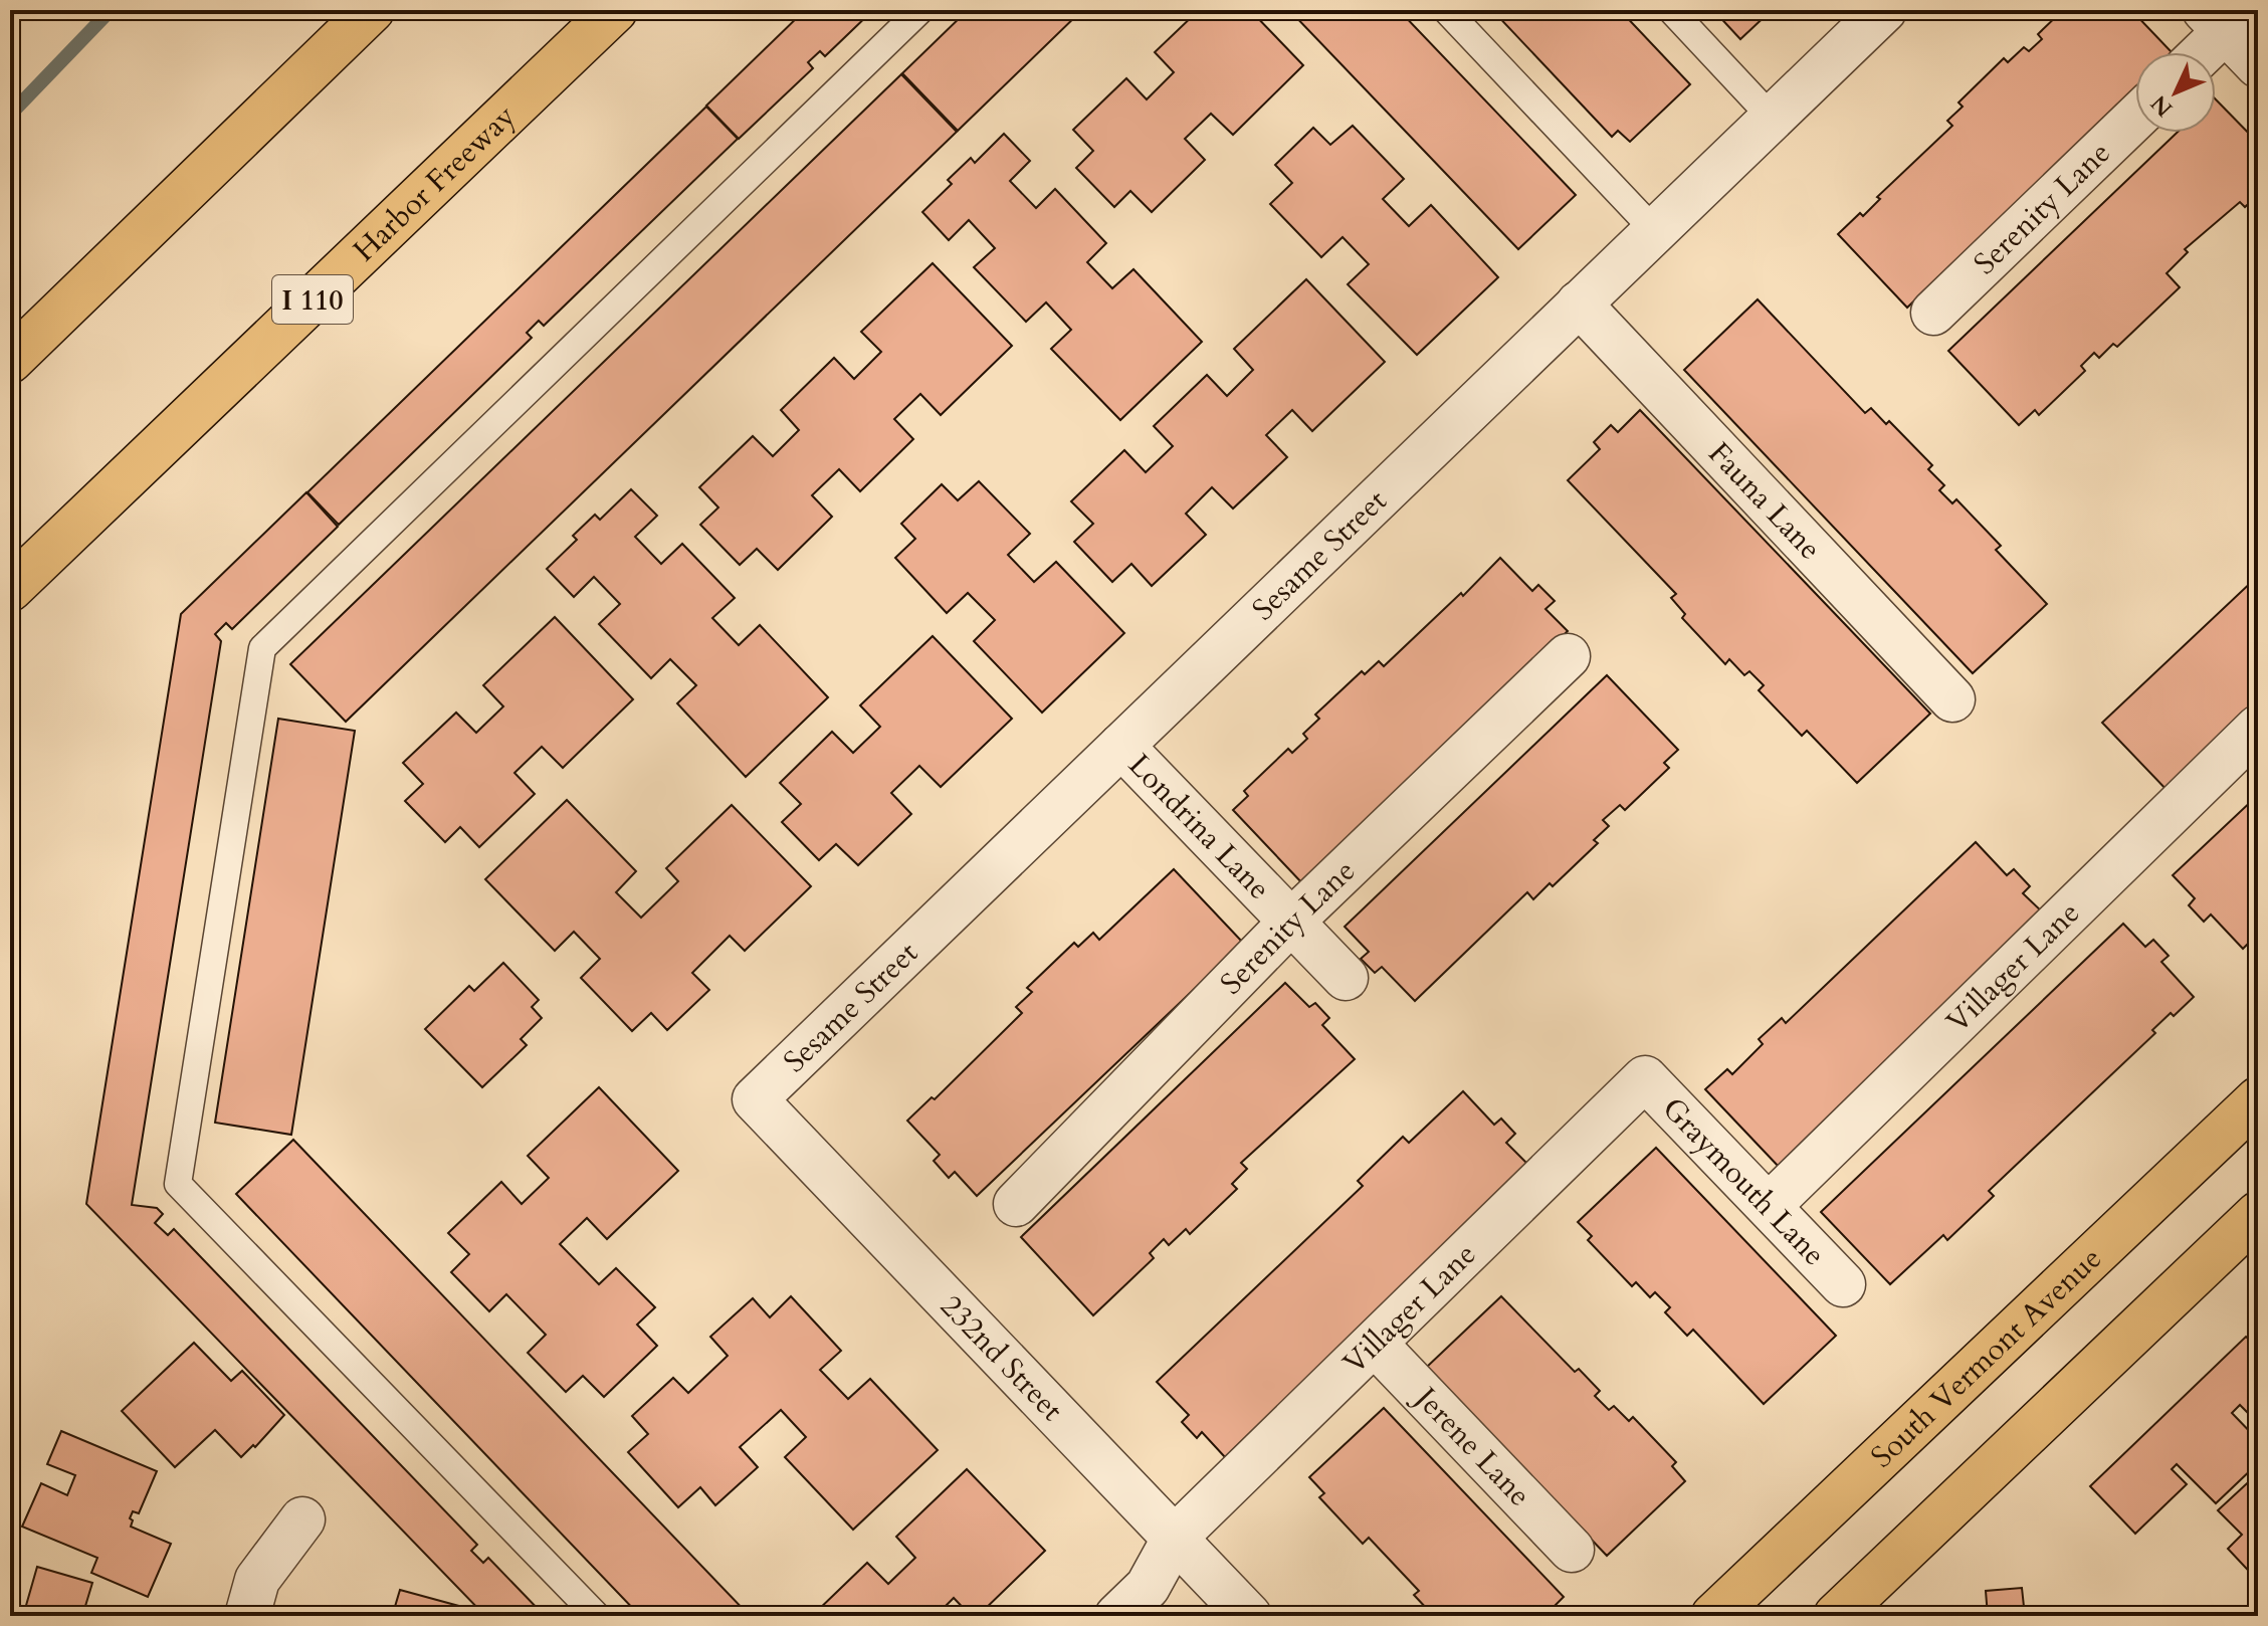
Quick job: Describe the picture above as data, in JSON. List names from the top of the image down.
{
  "streets": {
    "main road": ["Harbor Freeway", "I 110", "South Vermont Avenue"],
    "street": [
      "Serenity Lane",
      "Fauna Lane",
      "Sesame Street",
      "Londrina Lane",
      "Villager Lane",
      "Graymouth Lane",
      "232nd Street",
      "Jerene Lane"
    ]
  },
  "crossings": [
    ["Serenity Lane", "Londrina Lane"],
    ["Fauna Lane", "Sesame Street"],
    ["Sesame Street", "Londrina Lane"],
    ["Sesame Street", "232nd Street"],
    ["Villager Lane", "Graymouth Lane"],
    ["Villager Lane", "232nd Street"],
    ["Villager Lane", "Jerene Lane"]
  ],
  "north": "bottom left"
}
